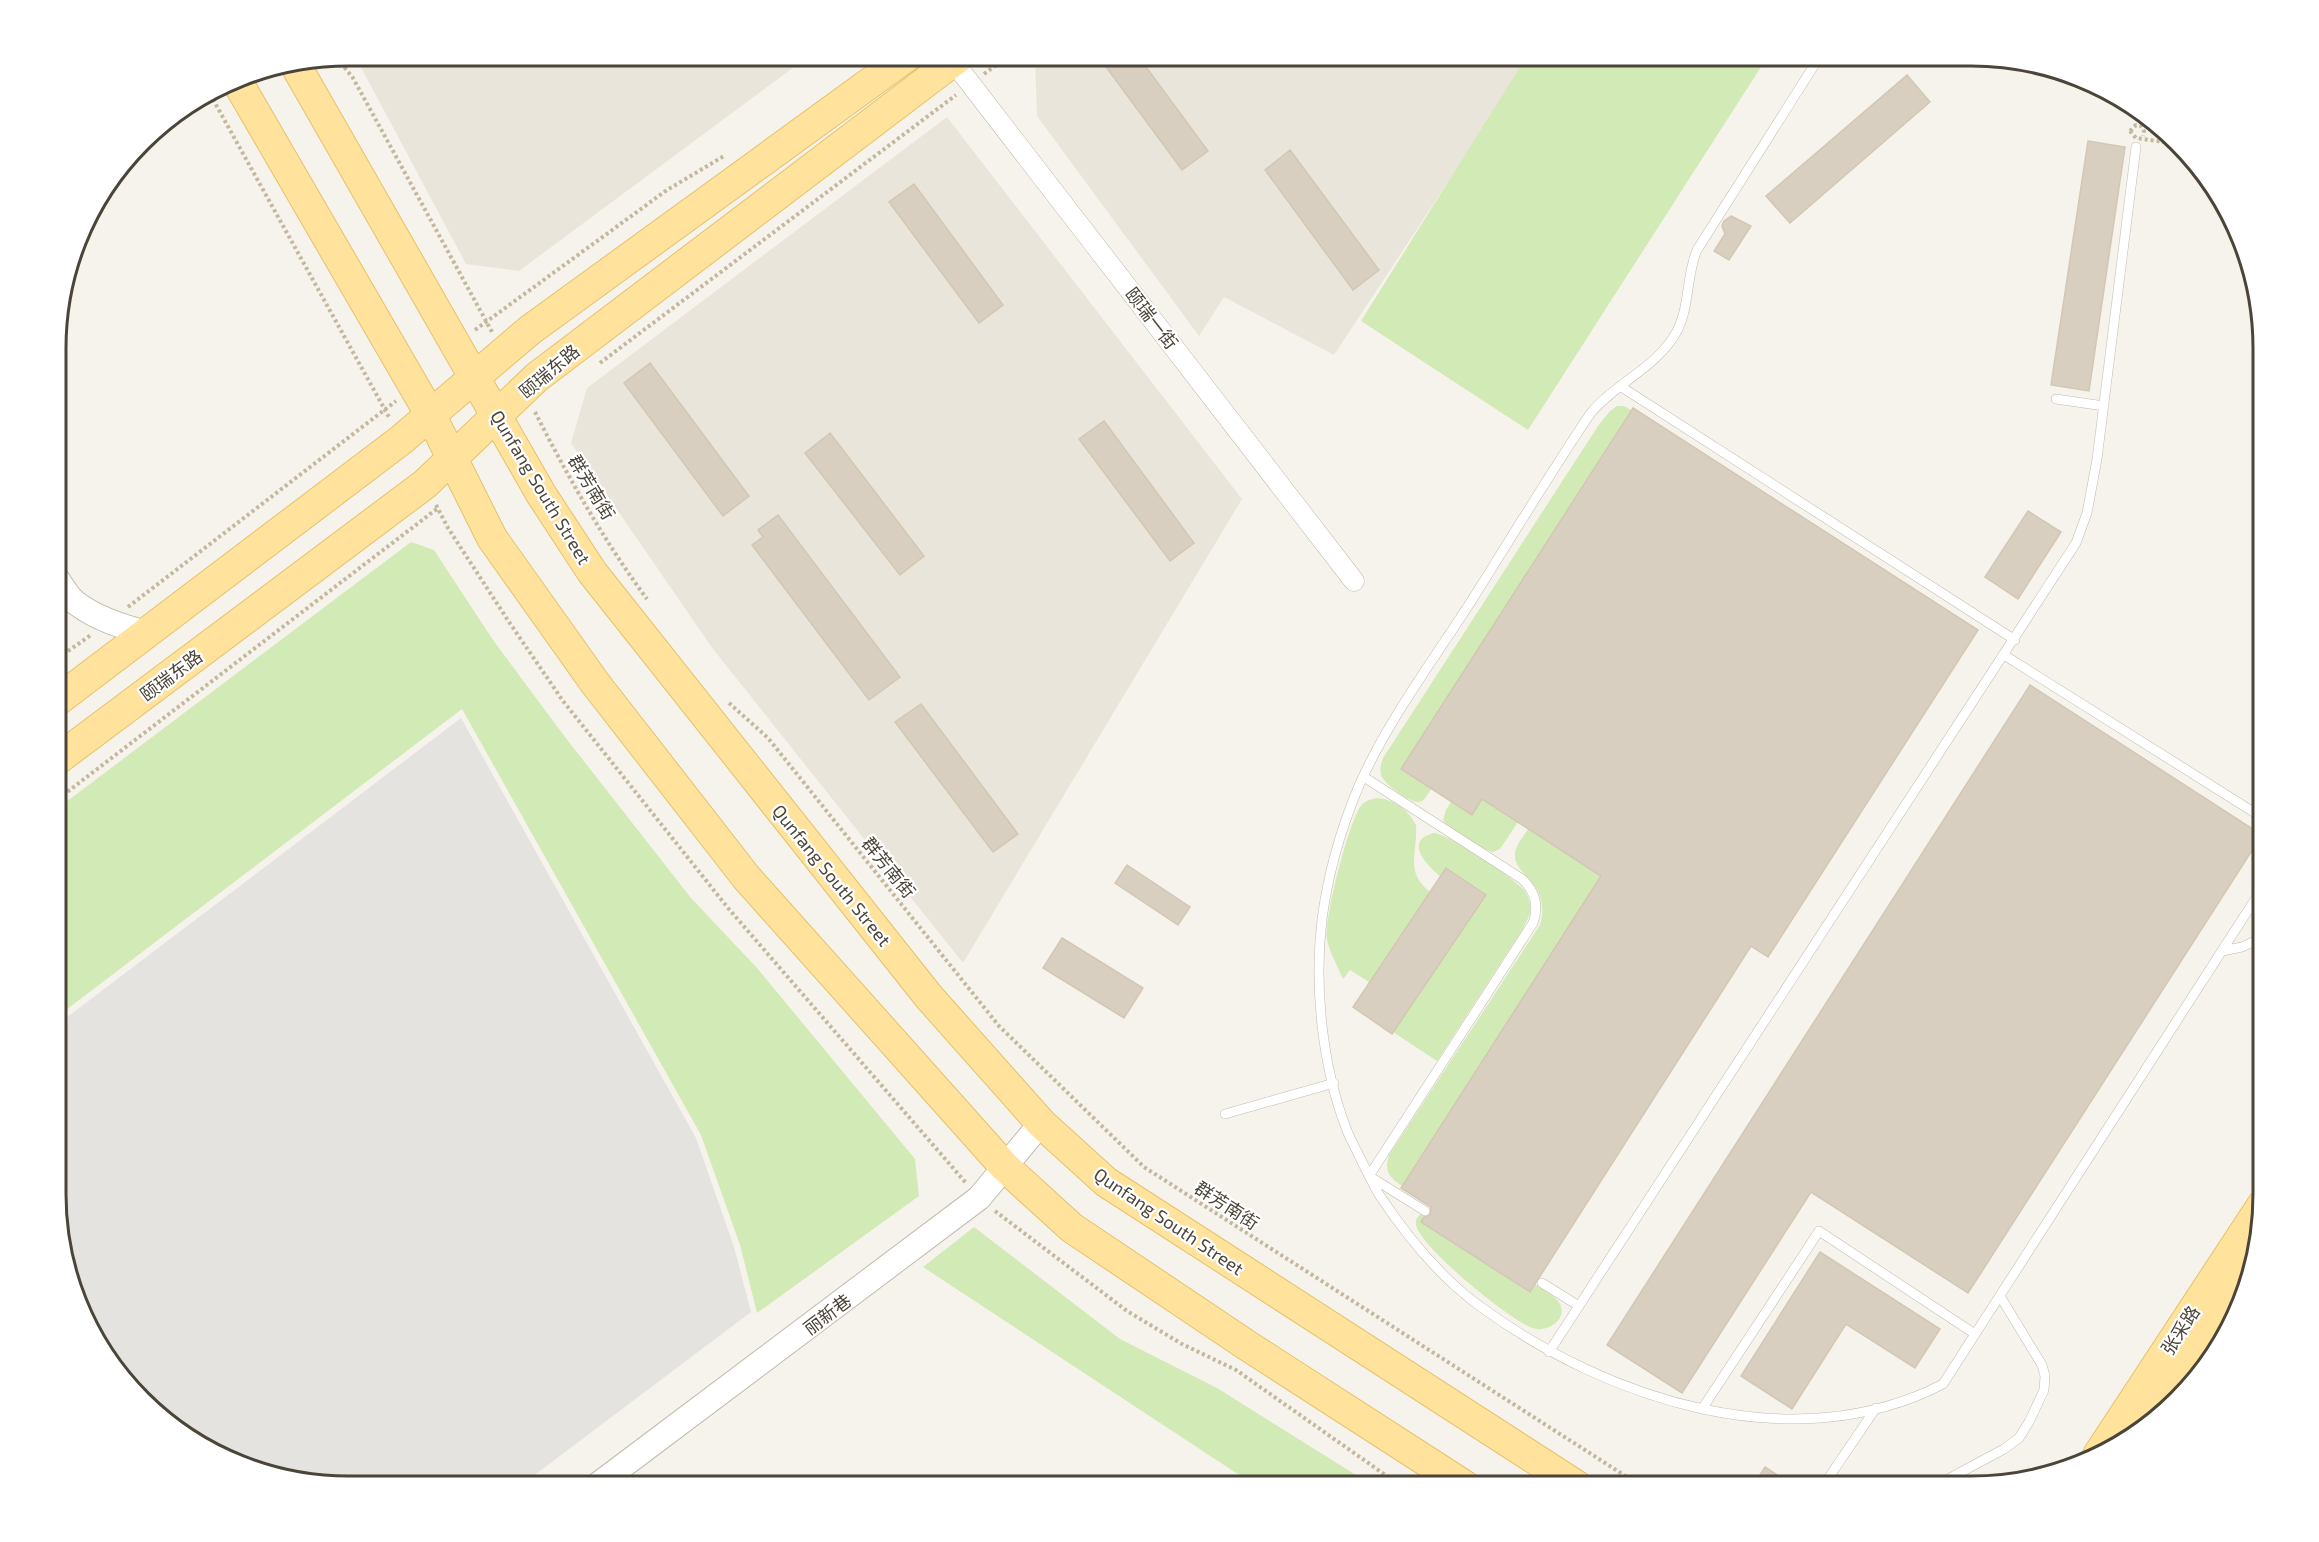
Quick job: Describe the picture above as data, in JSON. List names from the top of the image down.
{
  "streets": {
    "main road": ["颐瑞东路", "Qunfang South Street", "张采路"],
    "street": ["颐瑞一街", "丽新巷"],
    "path": ["群芳南街"]
  },
  "crossings": [
    ["颐瑞东路", "Qunfang South Street"],
    ["颐瑞东路", "群芳南街"],
    ["Qunfang South Street", "丽新巷"]
  ]
}
